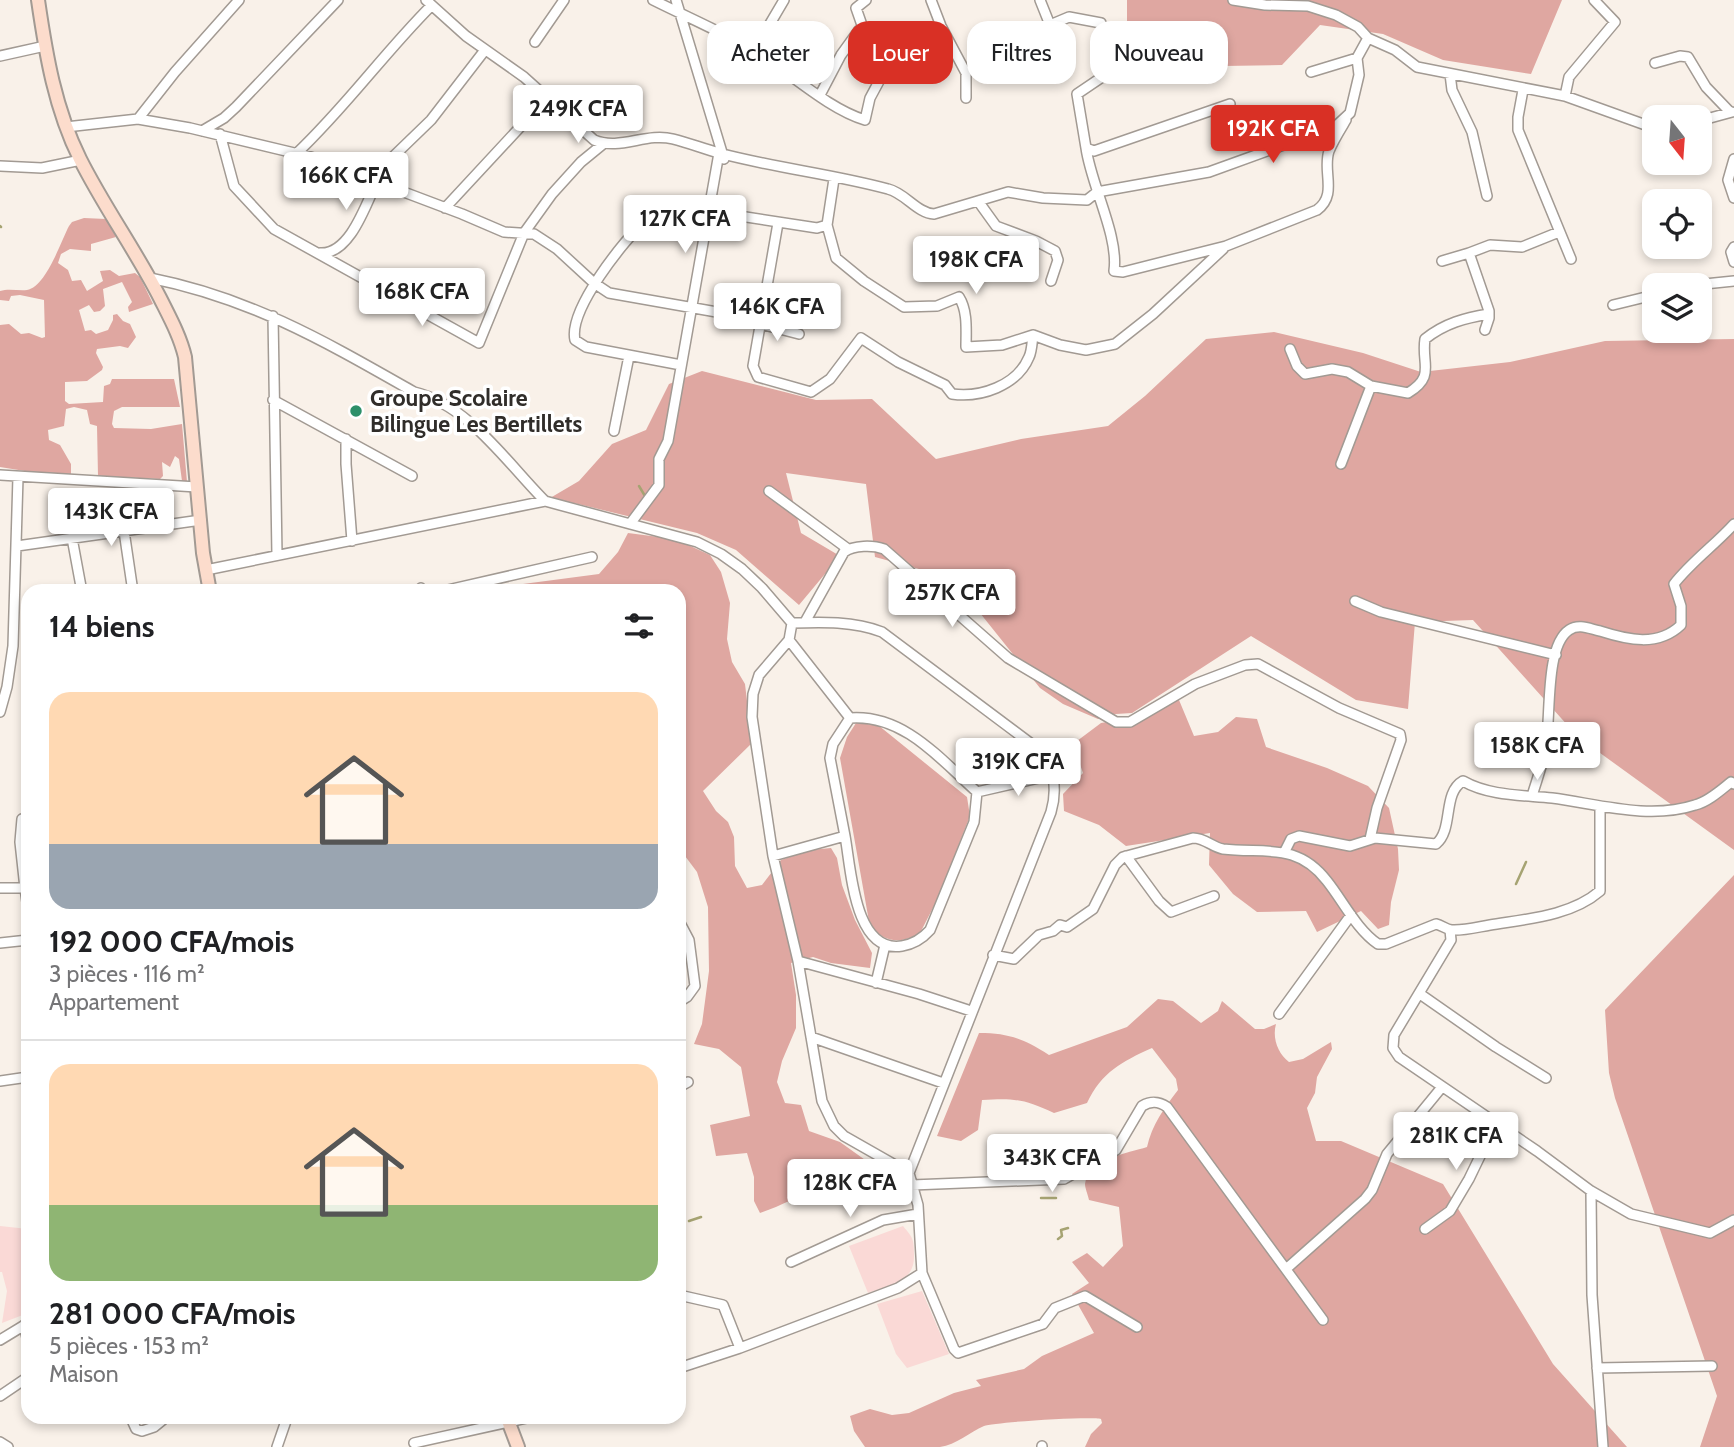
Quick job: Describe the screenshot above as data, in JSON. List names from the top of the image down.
{
  "places": ["Groupe Scolaire Bilingue Les Bertillets"],
  "north": "bottom",
  "page": {
    "chip": [
      "Acheter",
      "Louer",
      "Filtres",
      "Nouveau"
    ],
    "price": [
      "249K CFA",
      "192K CFA",
      "166K CFA",
      "127K CFA",
      "198K CFA",
      "168K CFA",
      "146K CFA",
      "143K CFA",
      "257K CFA",
      "158K CFA",
      "319K CFA",
      "281K CFA",
      "343K CFA",
      "128K CFA"
    ],
    "heading": "14 biens",
    "list": [
      {
        "name": "192 000 CFA/mois",
        "note": "3 pièces · 116 m² · Appartement"
      },
      {
        "name": "281 000 CFA/mois",
        "note": "5 pièces · 153 m² · Maison"
      }
    ]
  }
}
